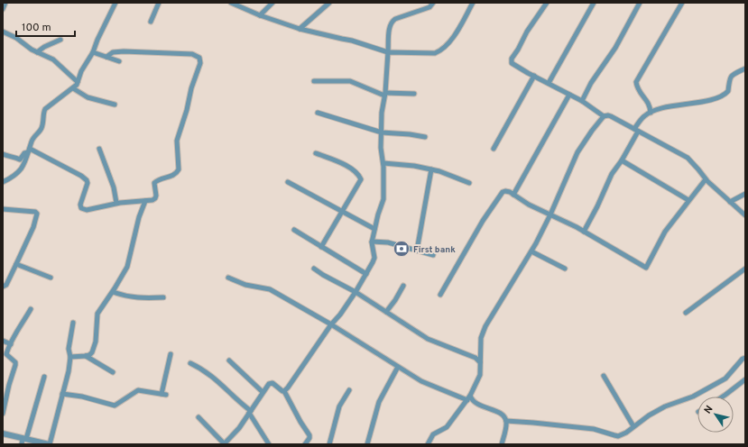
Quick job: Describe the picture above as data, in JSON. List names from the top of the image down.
{
  "places": {
    "bank": ["First bank"]
  },
  "scale_bar": "100 m",
  "north": "top left"
}
